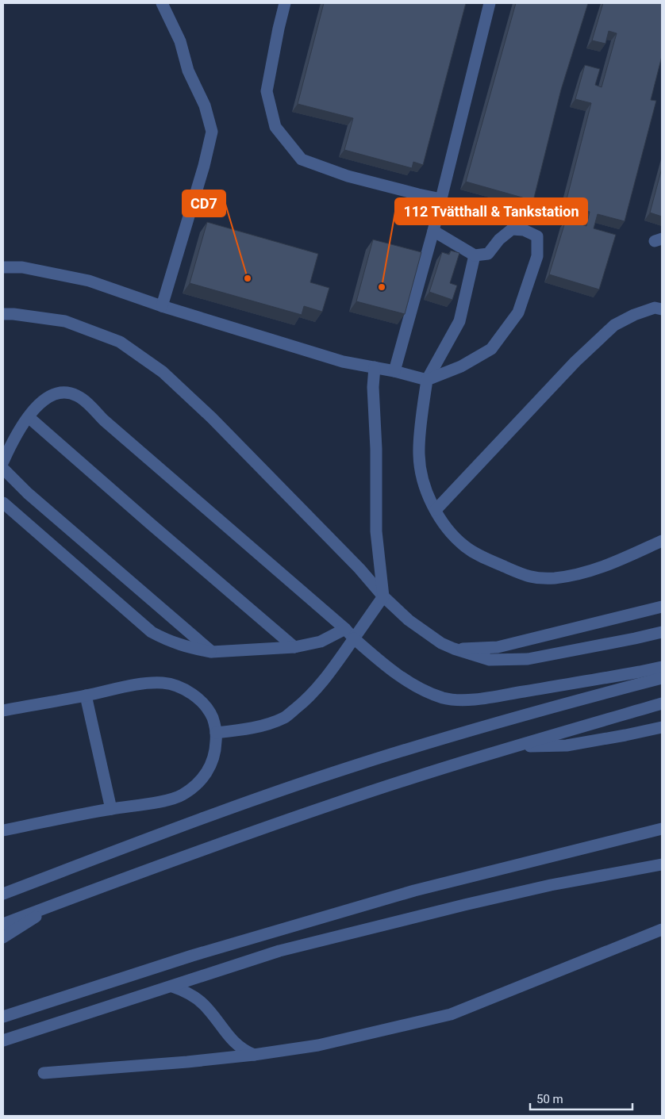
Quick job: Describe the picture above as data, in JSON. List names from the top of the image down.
{
  "places": ["CD7", "112 Tvätthall & Tankstation"],
  "scale_bar": "50 m"
}
